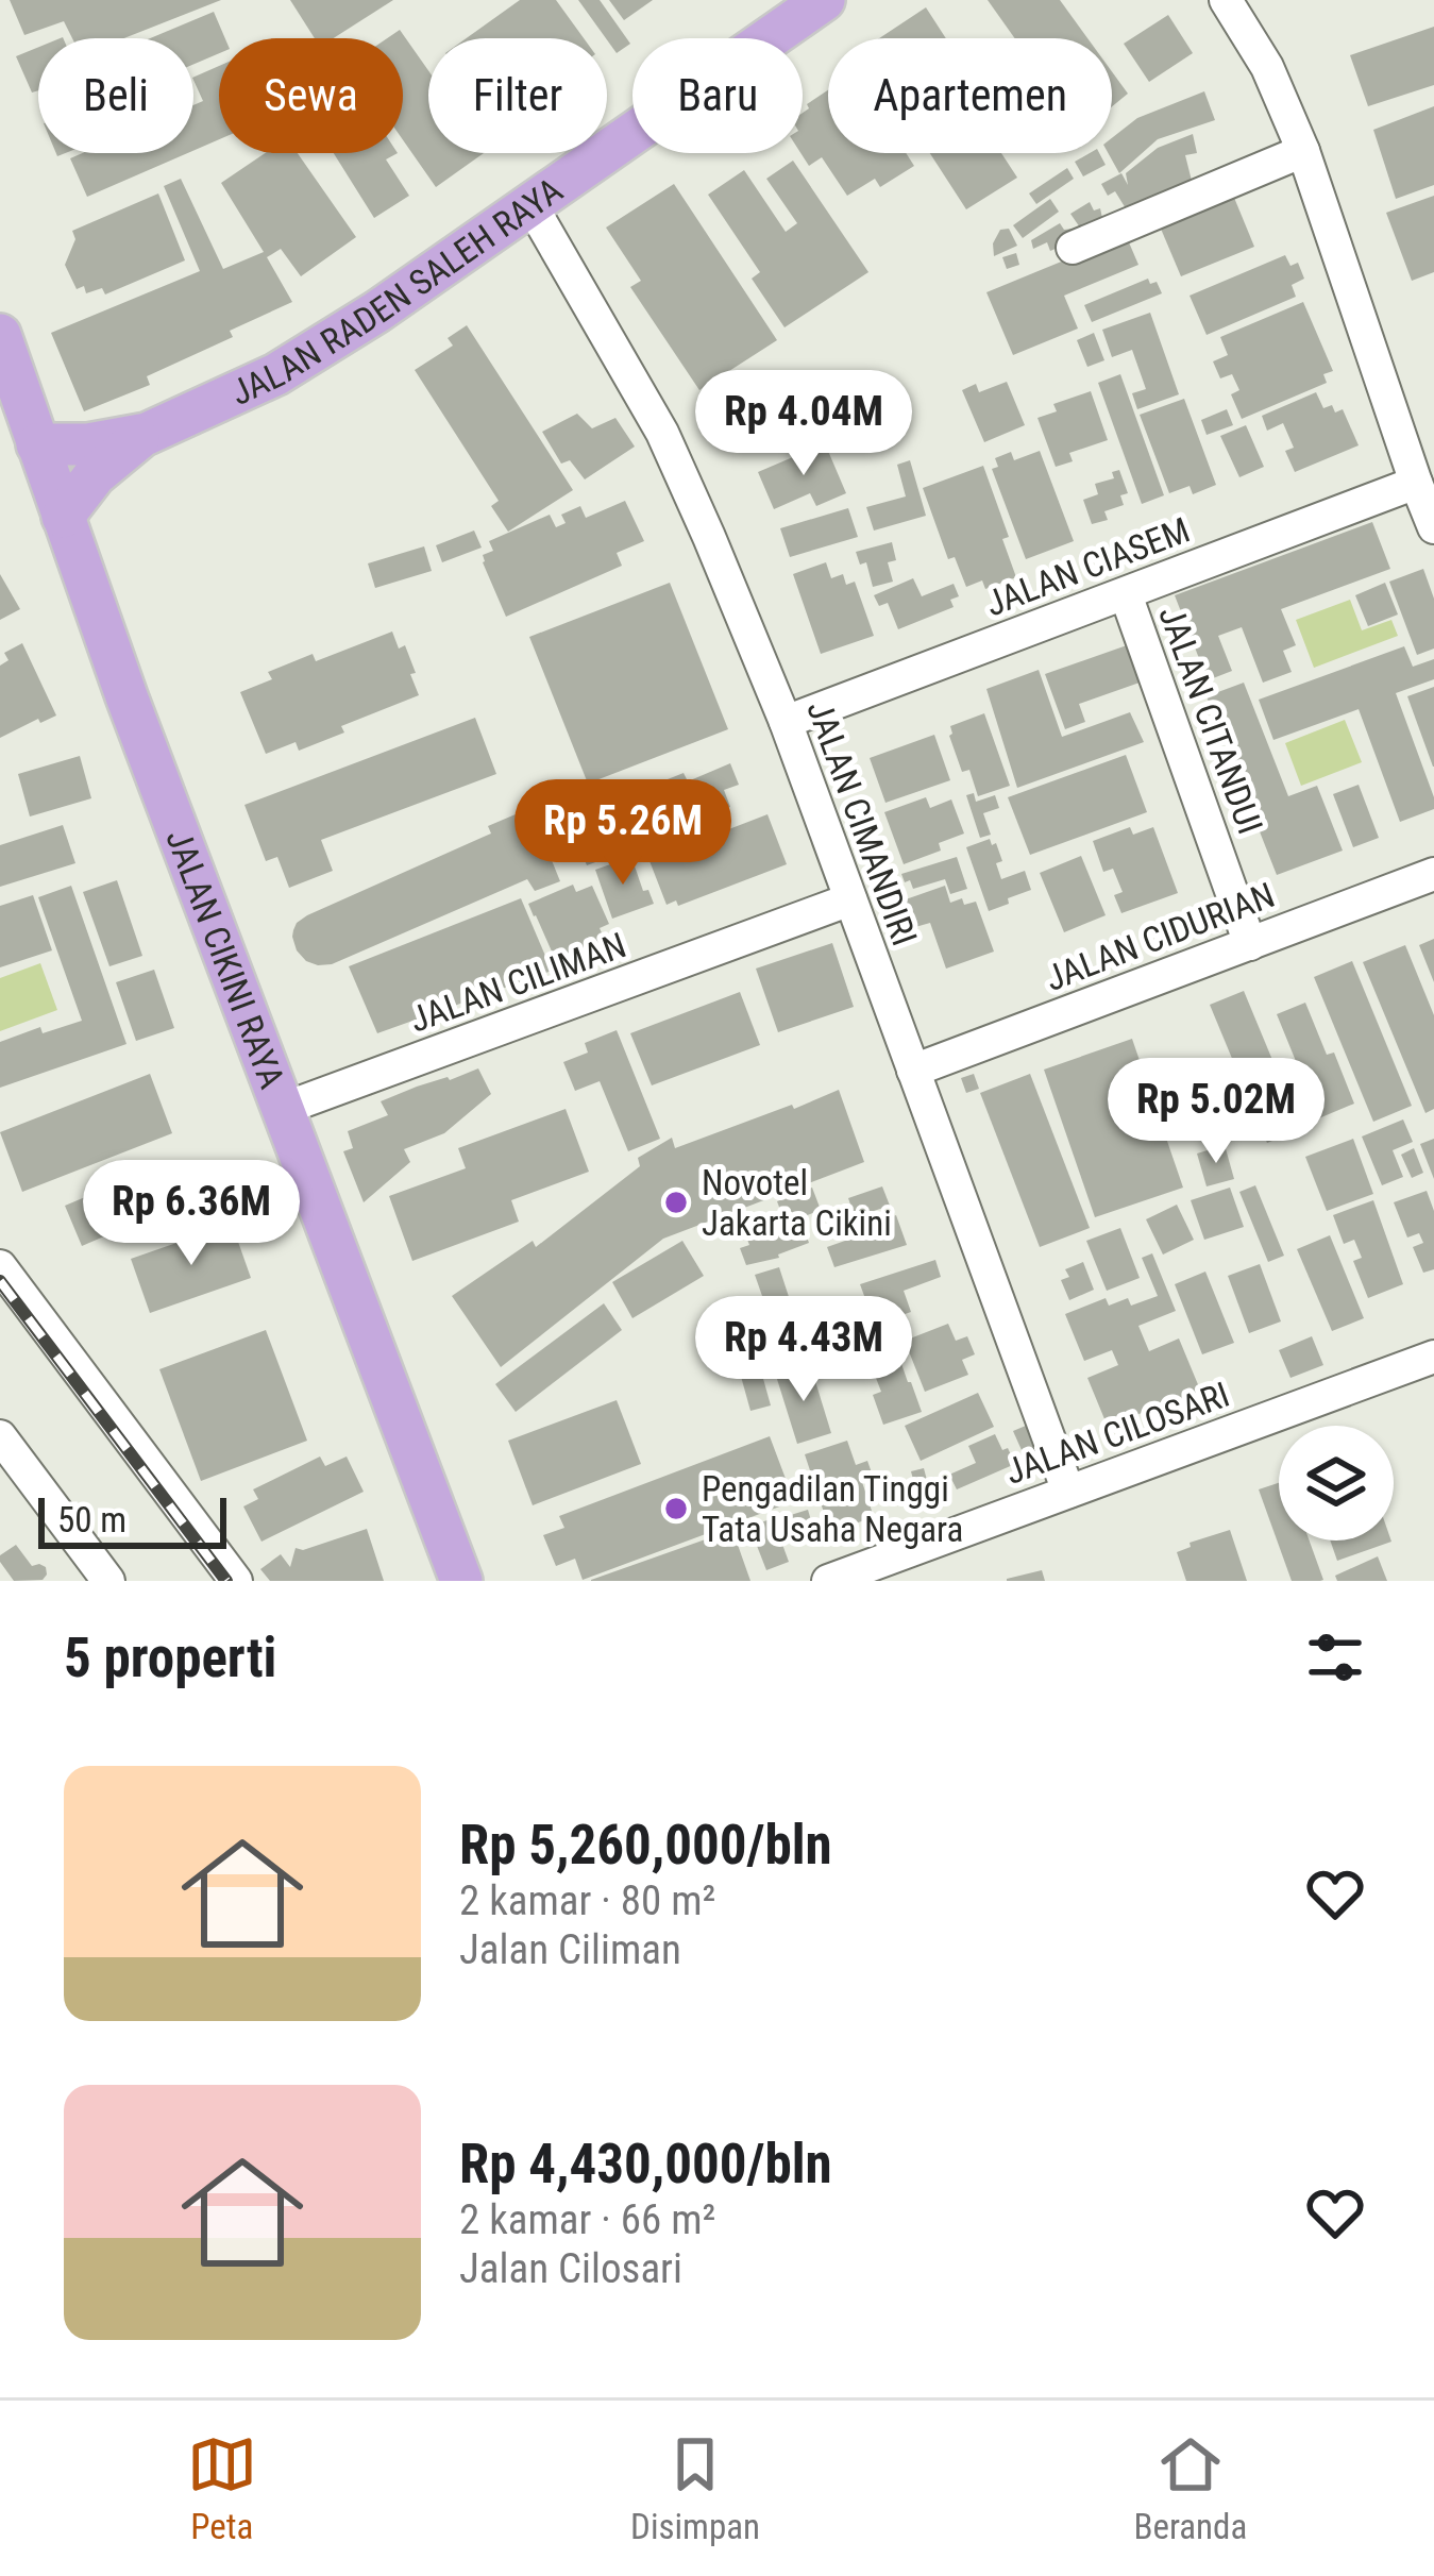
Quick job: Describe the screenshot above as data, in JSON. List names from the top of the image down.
{
  "streets": {
    "main road": ["JALAN RADEN SALEH RAYA", "JALAN CIKINI RAYA"],
    "street": [
      "JALAN CIASEM",
      "JALAN CITANDUI",
      "JALAN CIMANDIRI",
      "JALAN CIDURIAN",
      "JALAN CILIMAN",
      "JALAN CILOSARI"
    ]
  },
  "crossings": [
    ["JALAN RADEN SALEH RAYA", "JALAN CIMANDIRI"],
    ["JALAN RADEN SALEH RAYA", "JALAN CIKINI RAYA"],
    ["JALAN CIASEM", "JALAN CITANDUI"],
    ["JALAN CIASEM", "JALAN CIMANDIRI"],
    ["JALAN CITANDUI", "JALAN CIDURIAN"],
    ["JALAN CIMANDIRI", "JALAN CIDURIAN"],
    ["JALAN CIMANDIRI", "JALAN CILIMAN"],
    ["JALAN CIMANDIRI", "JALAN CILOSARI"],
    ["JALAN CIKINI RAYA", "JALAN CILIMAN"]
  ],
  "places": ["Novotel Jakarta Cikini", "Pengadilan Tinggi Tata Usaha Negara"],
  "scale_bar": "50 m",
  "page": {
    "chip": [
      "Beli",
      "Sewa",
      "Filter",
      "Baru",
      "Apartemen"
    ],
    "price": [
      "Rp 4.04M",
      "Rp 5.26M",
      "Rp 5.02M",
      "Rp 6.36M",
      "Rp 4.43M"
    ],
    "scale": "50 m",
    "heading": "5 properti",
    "list": [
      {
        "name": "Rp 5,260,000/bln",
        "note": "2 kamar · 80 m² · Jalan Ciliman"
      },
      {
        "name": "Rp 4,430,000/bln",
        "note": "2 kamar · 66 m² · Jalan Cilosari"
      }
    ],
    "tabs": ["Peta", "Disimpan", "Beranda"]
  }
}
